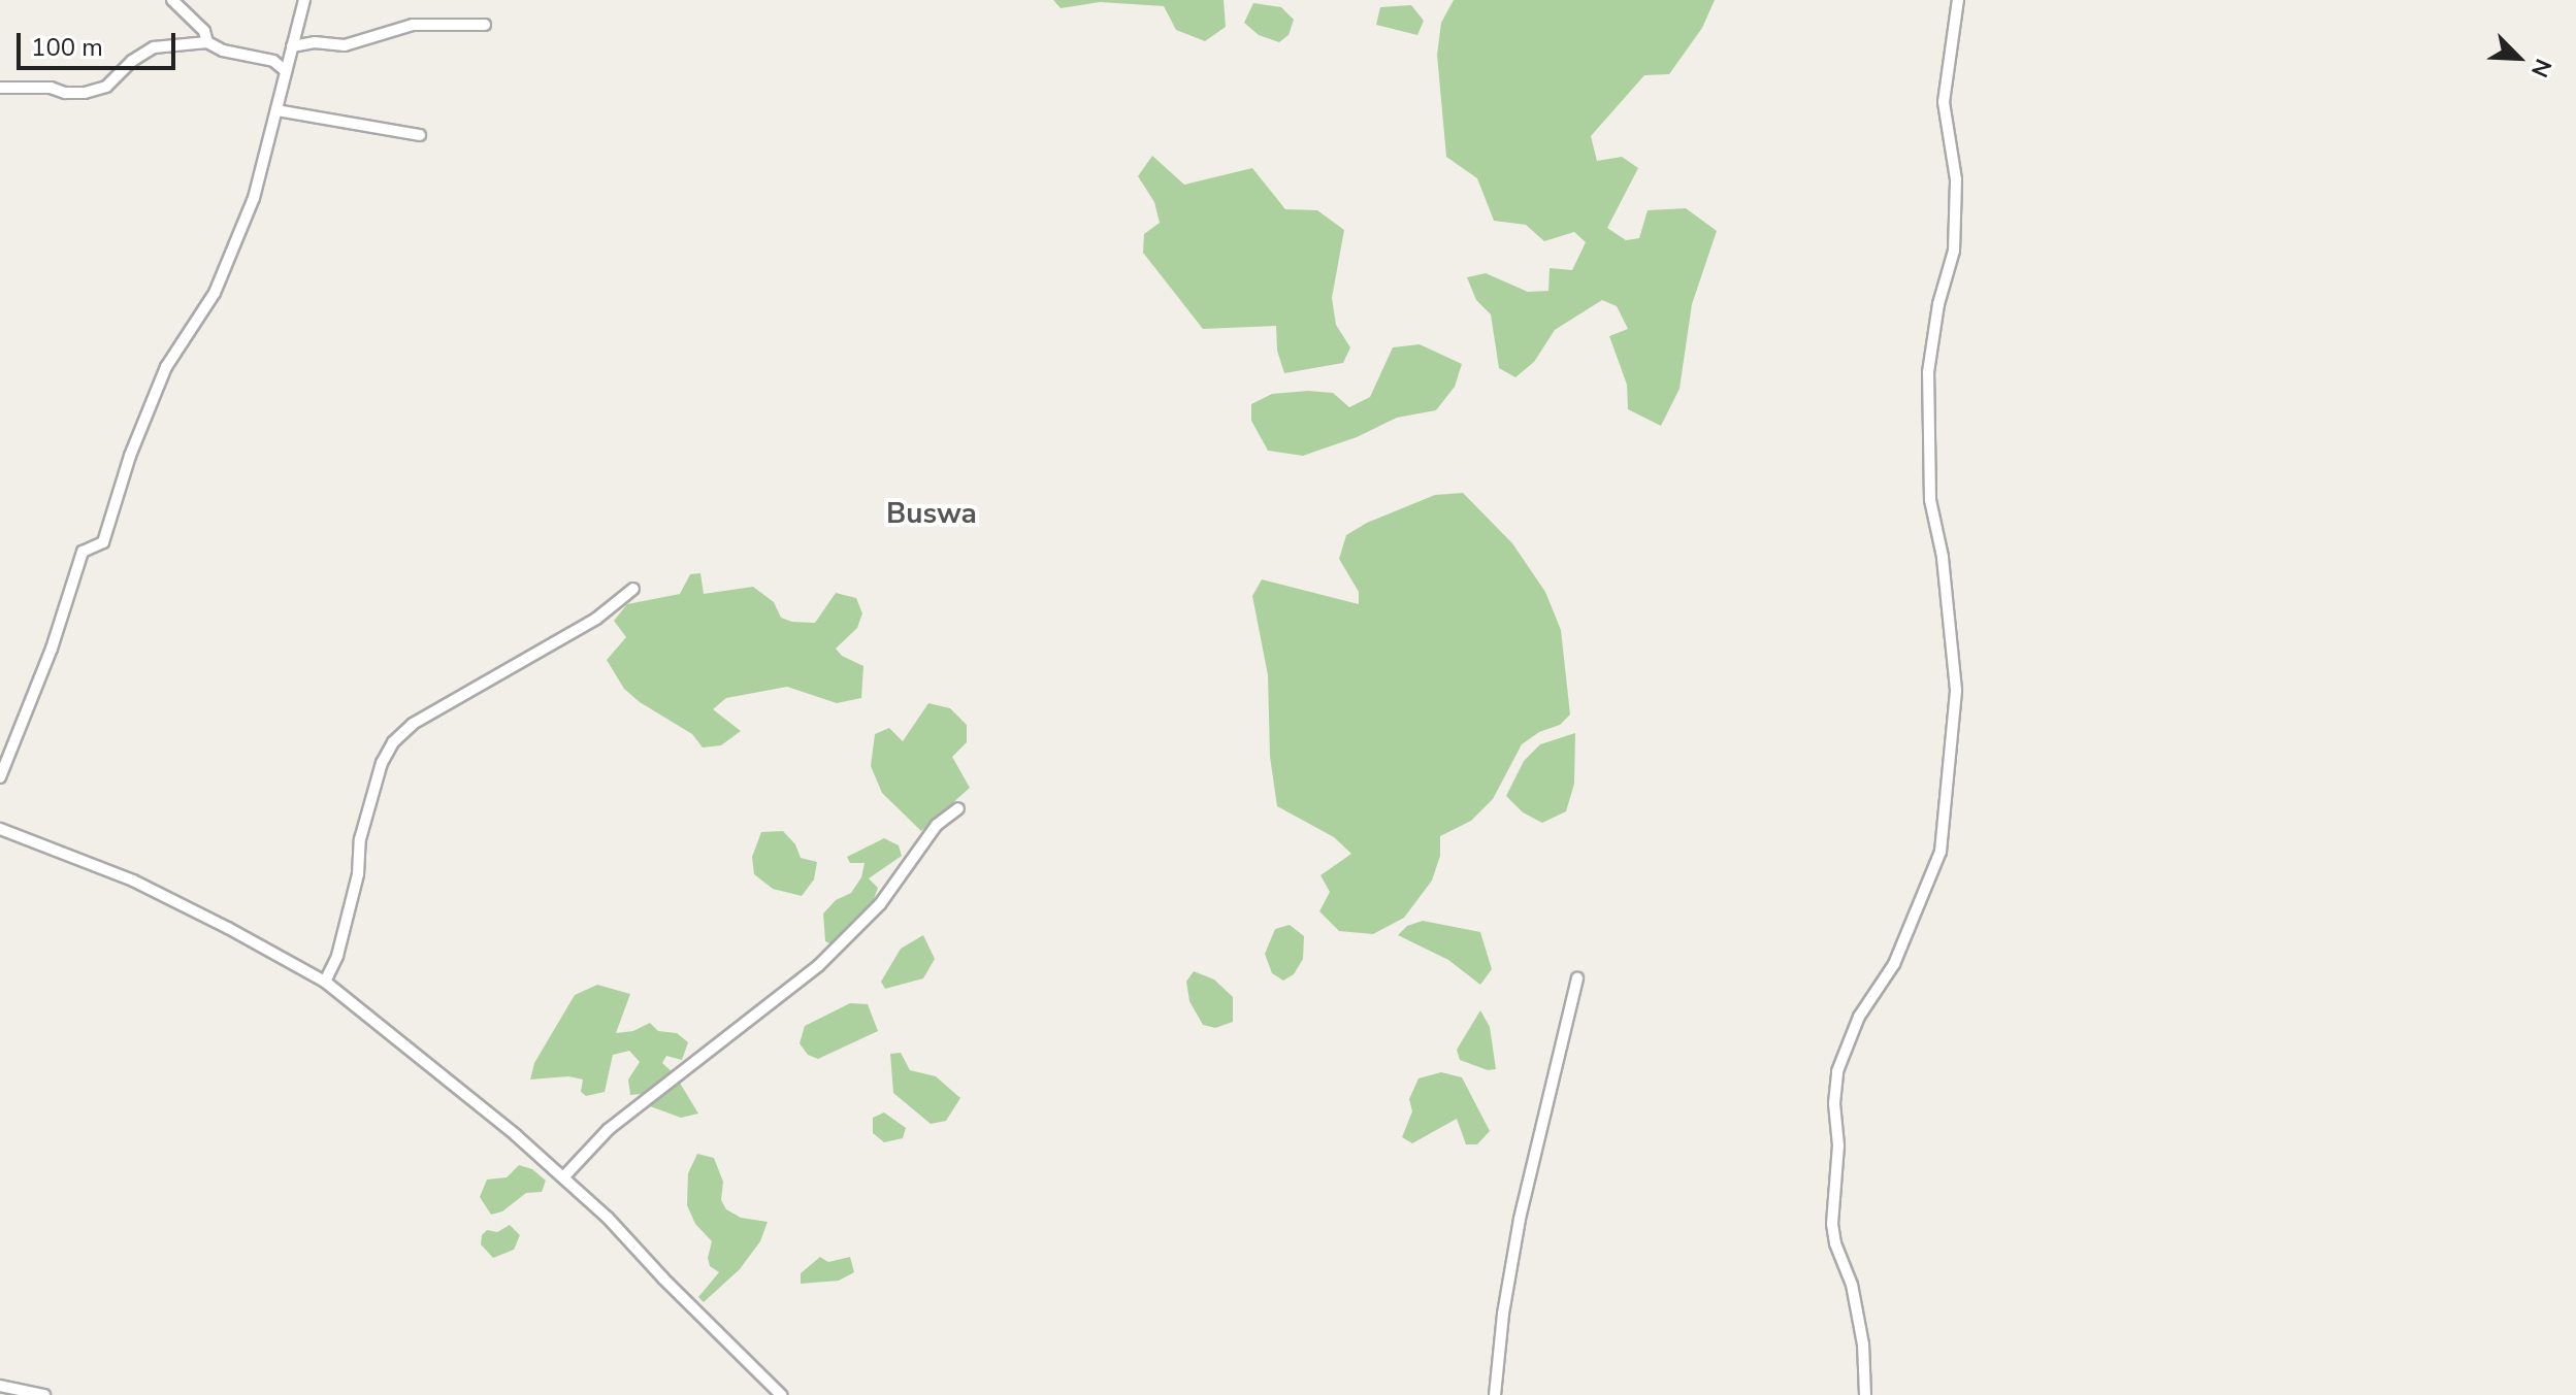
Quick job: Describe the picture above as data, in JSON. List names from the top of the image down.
{
  "districts": ["Buswa"],
  "scale_bar": "100 m",
  "north": "bottom right"
}
